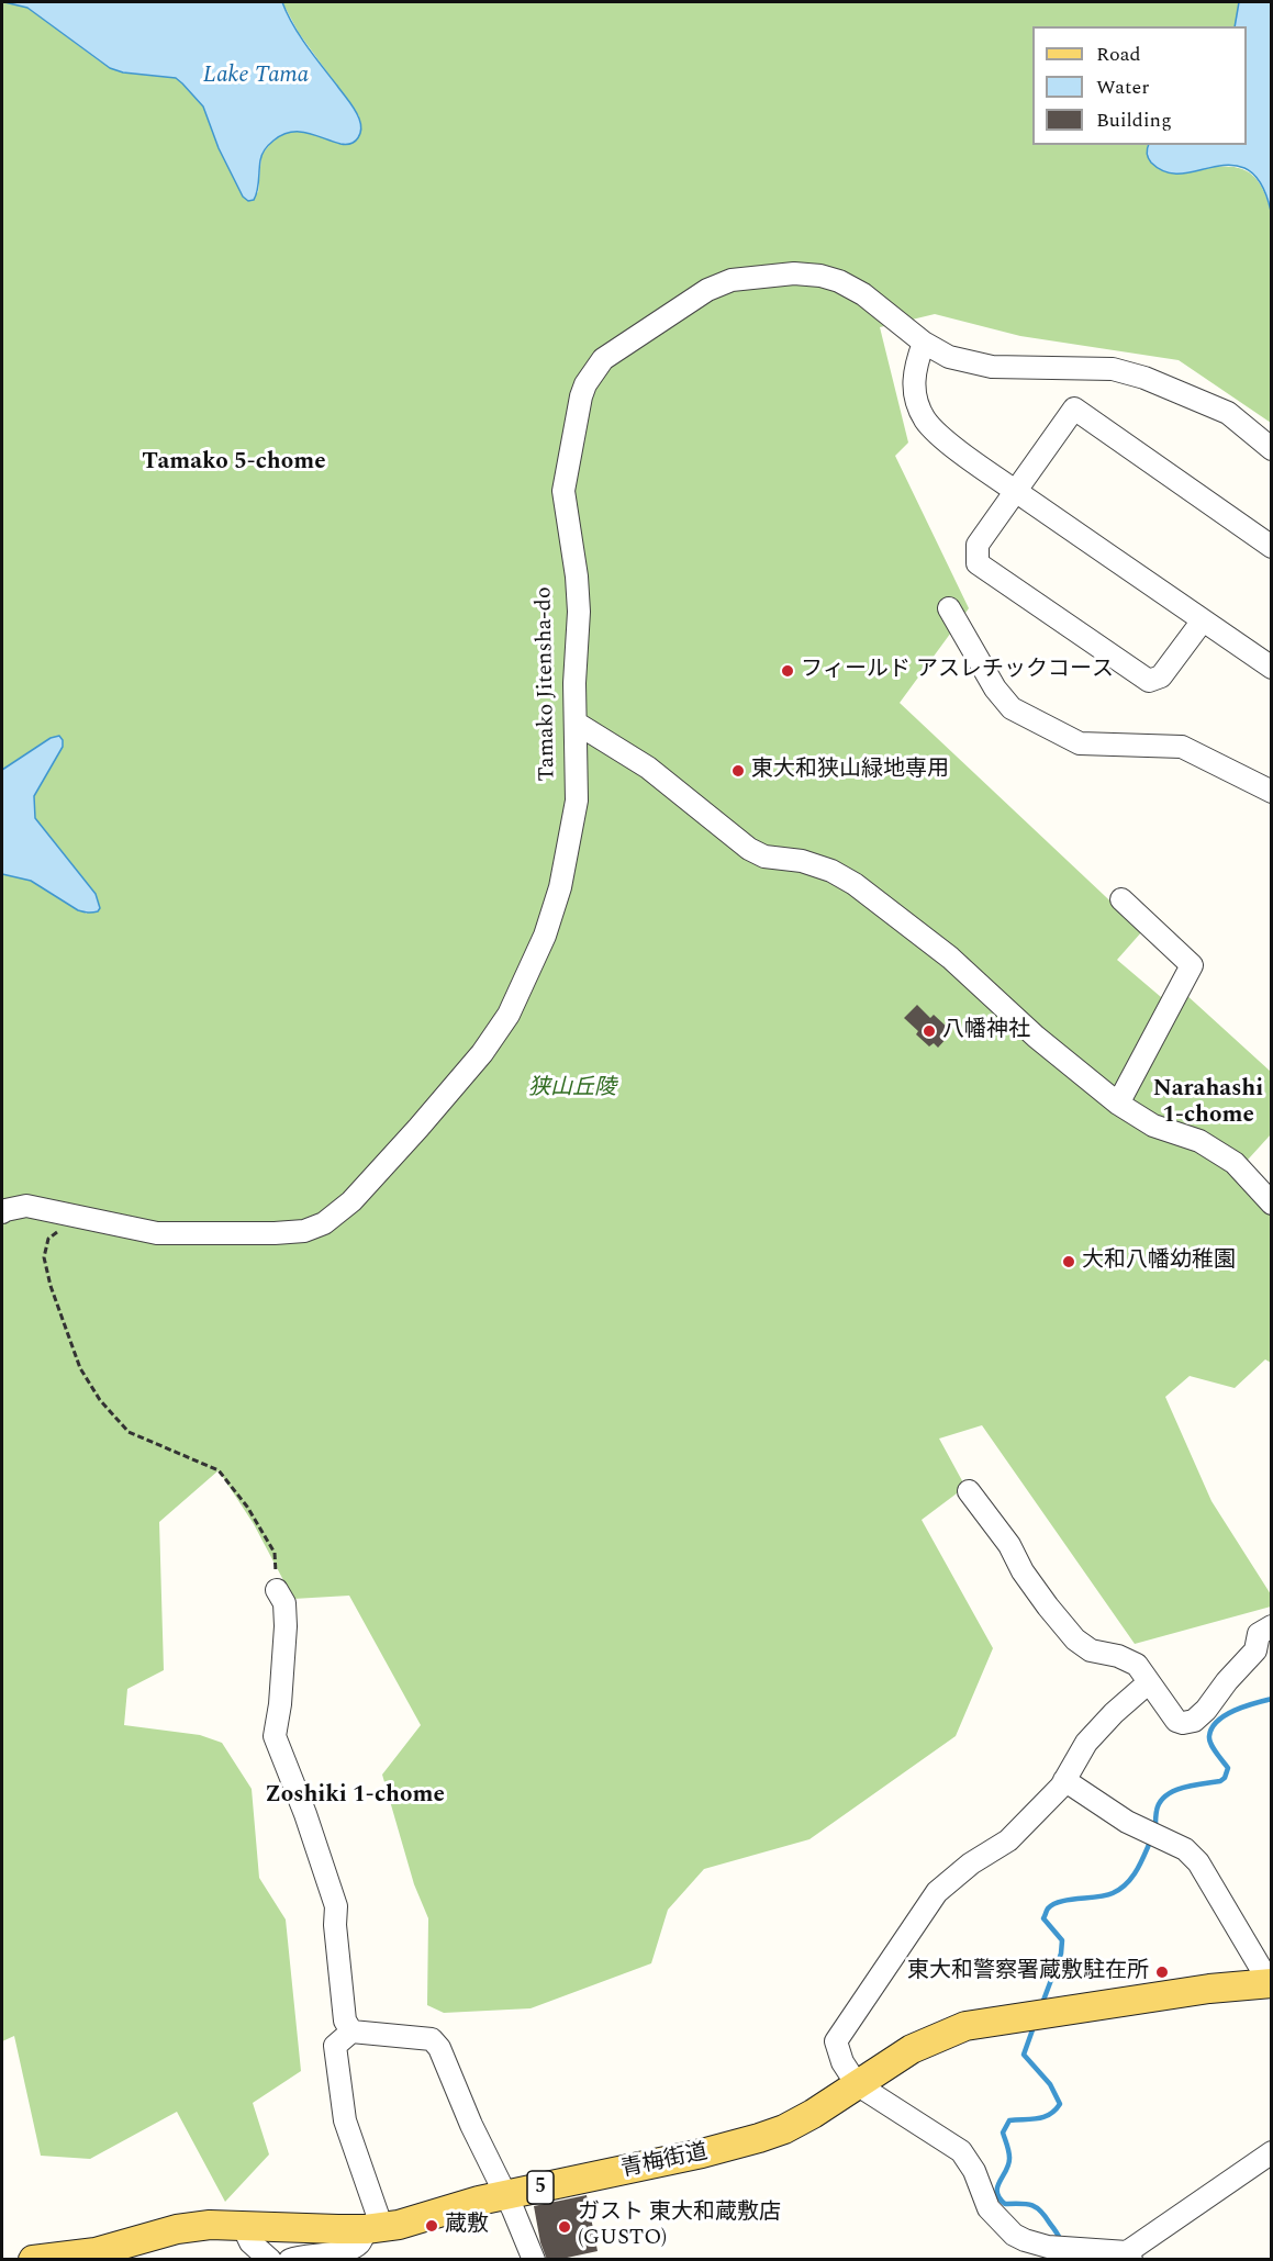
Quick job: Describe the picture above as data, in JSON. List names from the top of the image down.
{
  "streets": {
    "main road": ["青梅街道", "5"]
  },
  "districts": ["Tamako 5-chome", "Narahashi 1-chome", "Zoshiki 1-chome"],
  "water": ["Lake Tama"],
  "parks": ["狭山丘陵"],
  "places": [
    "フィールド アスレチックコース",
    "東大和狭山緑地専用",
    "八幡神社",
    "大和八幡幼稚園",
    "東大和警察署蔵敷駐在所",
    "蔵敷",
    "ガスト 東大和蔵敷店 (GUSTO)"
  ],
  "legend": ["Road", "Water", "Building"]
}
